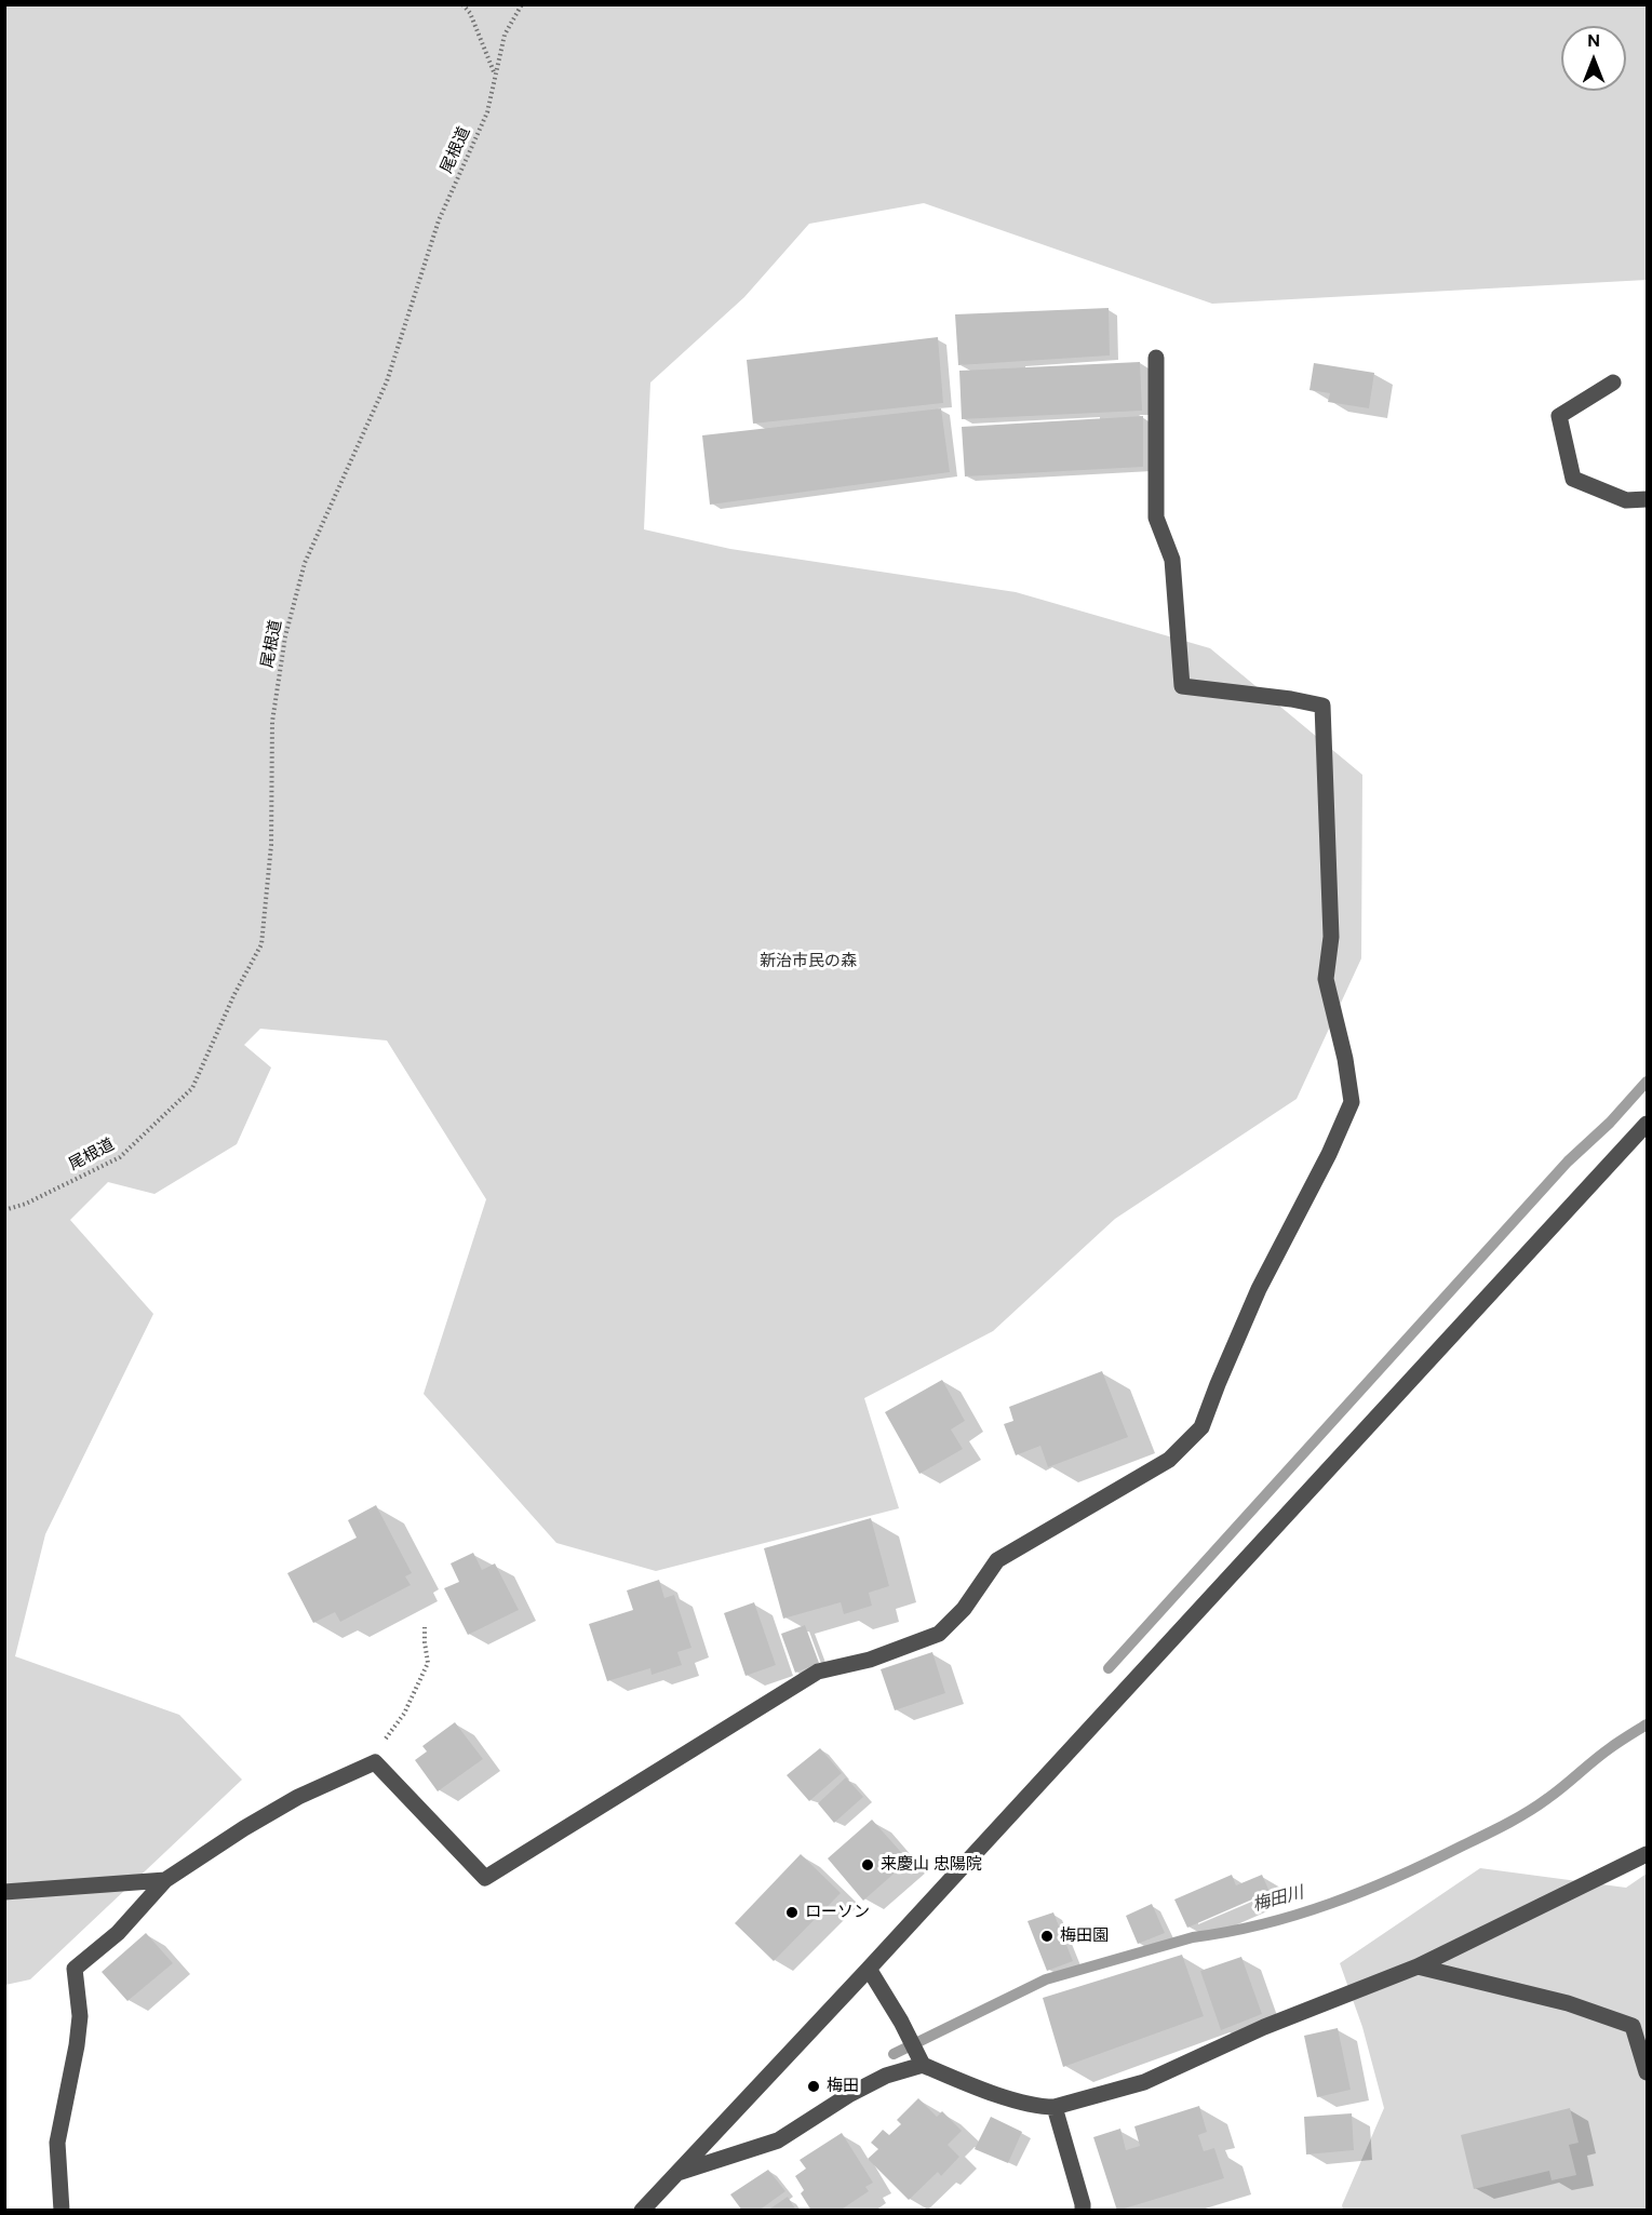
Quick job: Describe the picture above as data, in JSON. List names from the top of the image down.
{
  "streets": {
    "path": ["尾根道"]
  },
  "water": ["梅田川"],
  "parks": ["新治市民の森"],
  "places": [
    "来慶山 忠陽院",
    "ローソン",
    "梅田園",
    "梅田"
  ],
  "north": "top"
}
